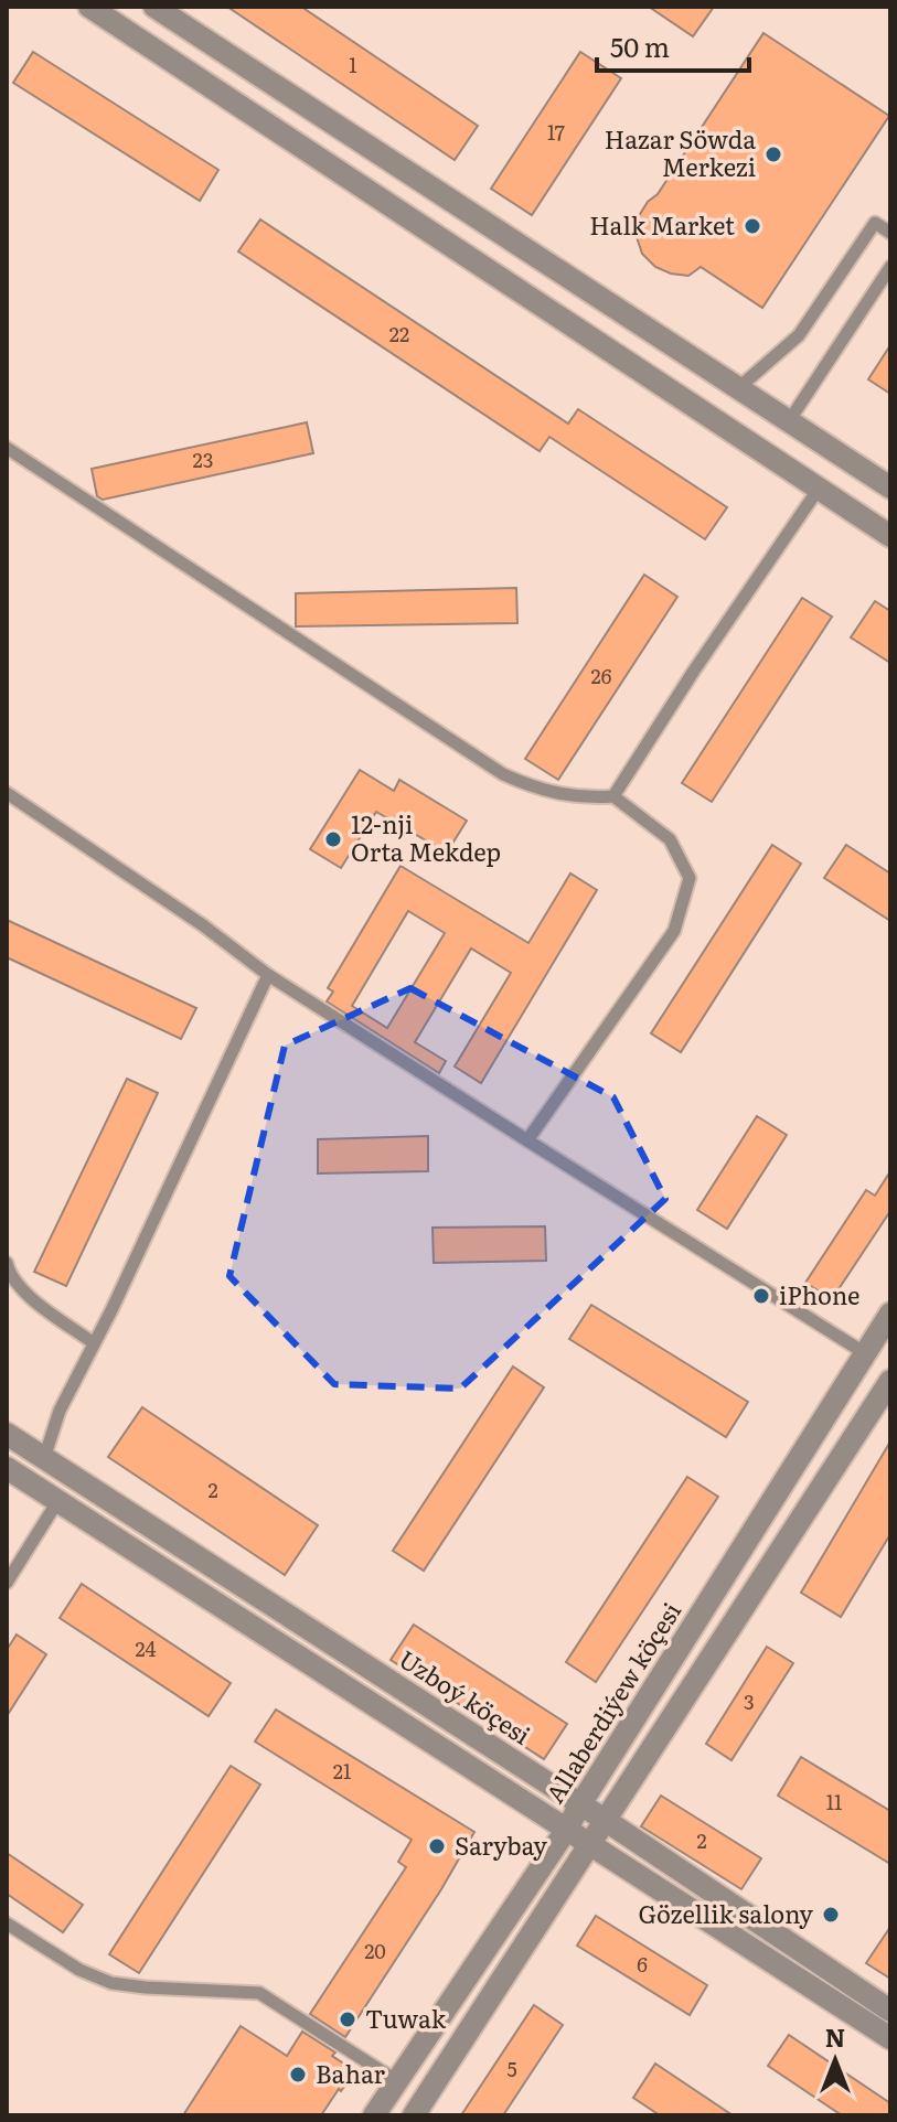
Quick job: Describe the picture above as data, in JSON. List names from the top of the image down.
{
  "streets": {
    "street": ["Uzboý köçesi", "Allaberdiýew köçesi"]
  },
  "crossings": [
    ["Uzboý köçesi", "Allaberdiýew köçesi"]
  ],
  "places": [
    "Hazar Söwda Merkezi",
    "Halk Market",
    "12-nji Orta Mekdep",
    "iPhone",
    "Sarybay",
    "Gözellik salony",
    "Tuwak",
    "Bahar"
  ],
  "house_numbers": [
    "1",
    "17",
    "22",
    "23",
    "26",
    "2",
    "24",
    "3",
    "21",
    "11",
    "2",
    "20",
    "6",
    "5"
  ],
  "scale_bar": "50 m",
  "north": "top"
}
